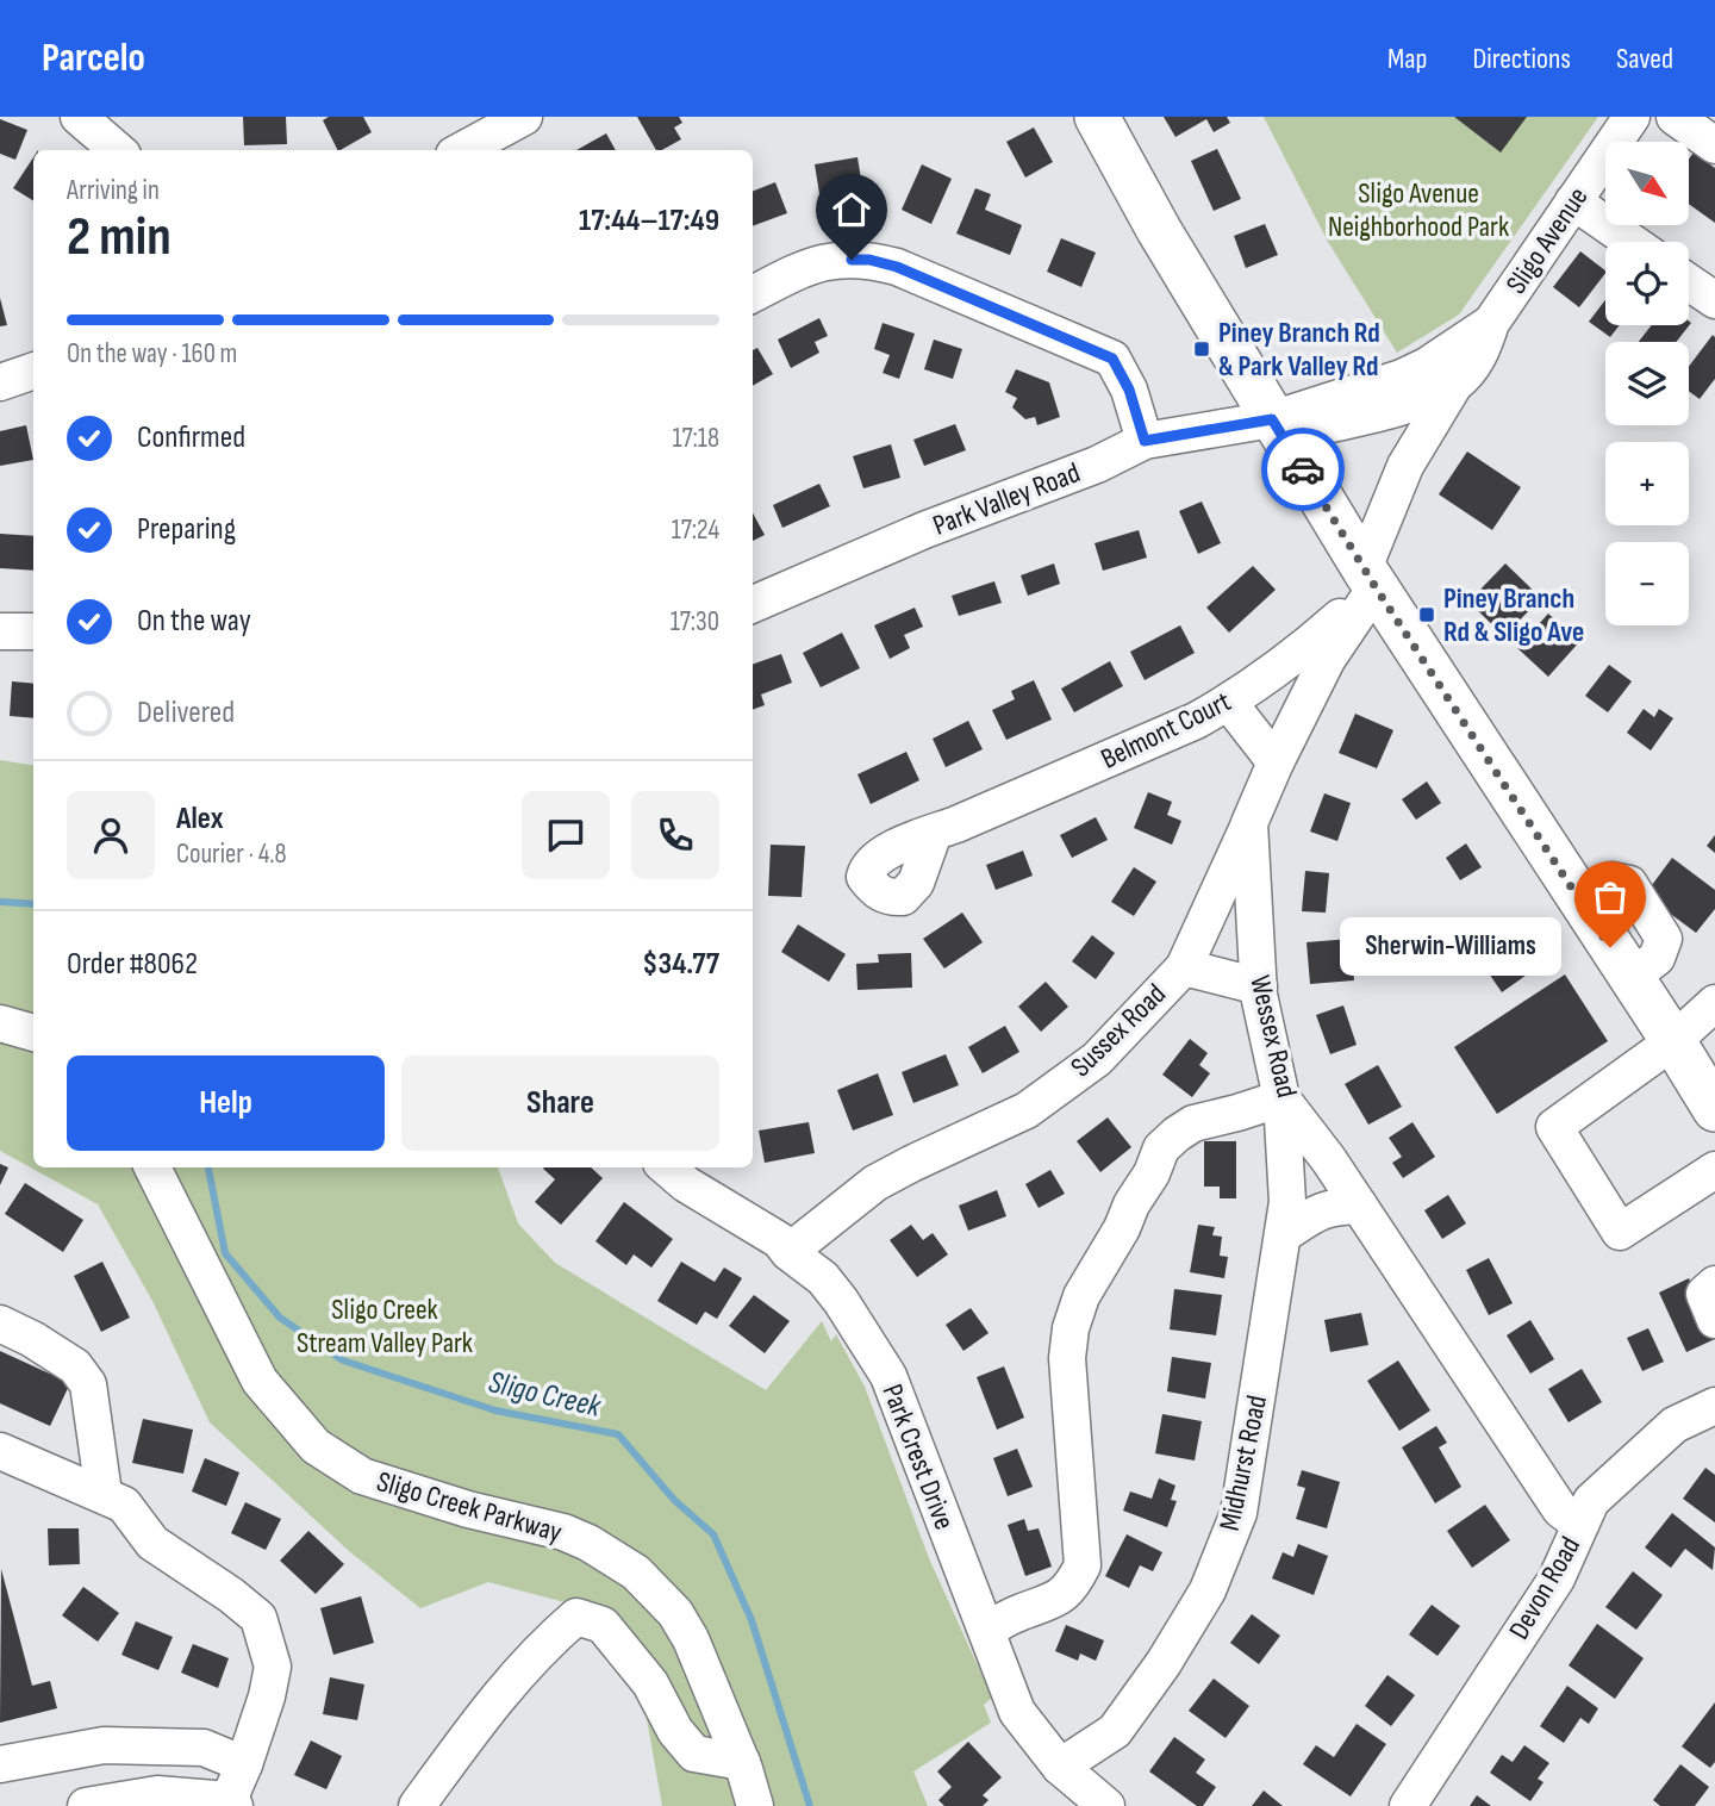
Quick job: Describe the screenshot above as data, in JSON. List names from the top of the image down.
{
  "streets": {
    "street": [
      "Sligo Avenue",
      "Park Valley Road",
      "Belmont Court",
      "Sussex Road",
      "Wessex Road",
      "Park Crest Drive",
      "Midhurst Road",
      "Sligo Creek Parkway",
      "Devon Road"
    ]
  },
  "crossings": [
    ["Sligo Avenue", "Park Valley Road"],
    ["Sligo Avenue", "Belmont Court"],
    ["Sligo Avenue", "Wessex Road"],
    ["Belmont Court", "Wessex Road"],
    ["Sussex Road", "Wessex Road"],
    ["Sussex Road", "Park Crest Drive"],
    ["Wessex Road", "Midhurst Road"],
    ["Wessex Road", "Devon Road"],
    ["Park Crest Drive", "Midhurst Road"]
  ],
  "water": ["Sligo Creek"],
  "parks": ["Sligo Avenue Neighborhood Park", "Sligo Creek Stream Valley Park"],
  "places": {
    "transit": ["Piney Branch Rd & Park Valley Rd", "Piney Branch Rd & Sligo Ave"],
    "other": ["Sherwin-Williams"]
  },
  "north": "bottom right",
  "page": {
    "header": "Parcelo",
    "nav": ["Map", "Directions", "Saved"],
    "map_buttons": ["+", "−"],
    "heading": ["2 min", "Arriving in", "17:44–17:49"],
    "panel": [
      "Alex",
      "Courier · 4.8",
      "Order #8062",
      "$34.77"
    ],
    "bar": "On the way · 160 m",
    "list": [
      ["Confirmed", "17:18"],
      ["Preparing", "17:24"],
      ["On the way", "17:30"],
      "Delivered"
    ],
    "bubble": "Sherwin-Williams",
    "buttons": ["Help", "Share"]
  }
}
